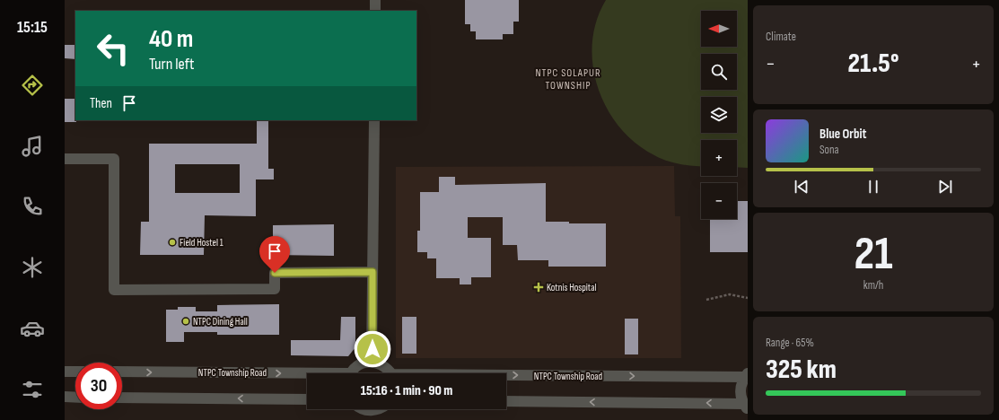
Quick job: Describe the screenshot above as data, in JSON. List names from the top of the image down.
{
  "streets": {
    "street": ["NTPC Township Road"]
  },
  "districts": ["NTPC SOLAPUR TOWNSHIP"],
  "places": {
    "other": ["Field Hostel 1", "NTPC Dining Hall"],
    "health": ["Kotnis Hospital"]
  },
  "north": "left",
  "page": {
    "tabs": "15:15",
    "tile": [
      "Climate",
      ["21", "km/h"],
      ["Range · 65%", "325 km"]
    ],
    "map_buttons": ["+", "−"],
    "turn": ["40 m", "Turn left"],
    "heat": ["−", "21.5°", "+"],
    "then": "Then",
    "song": ["Blue Orbit", "Sona"],
    "limit": "30",
    "trip": "15:16 · 1 min · 90 m"
  }
}
